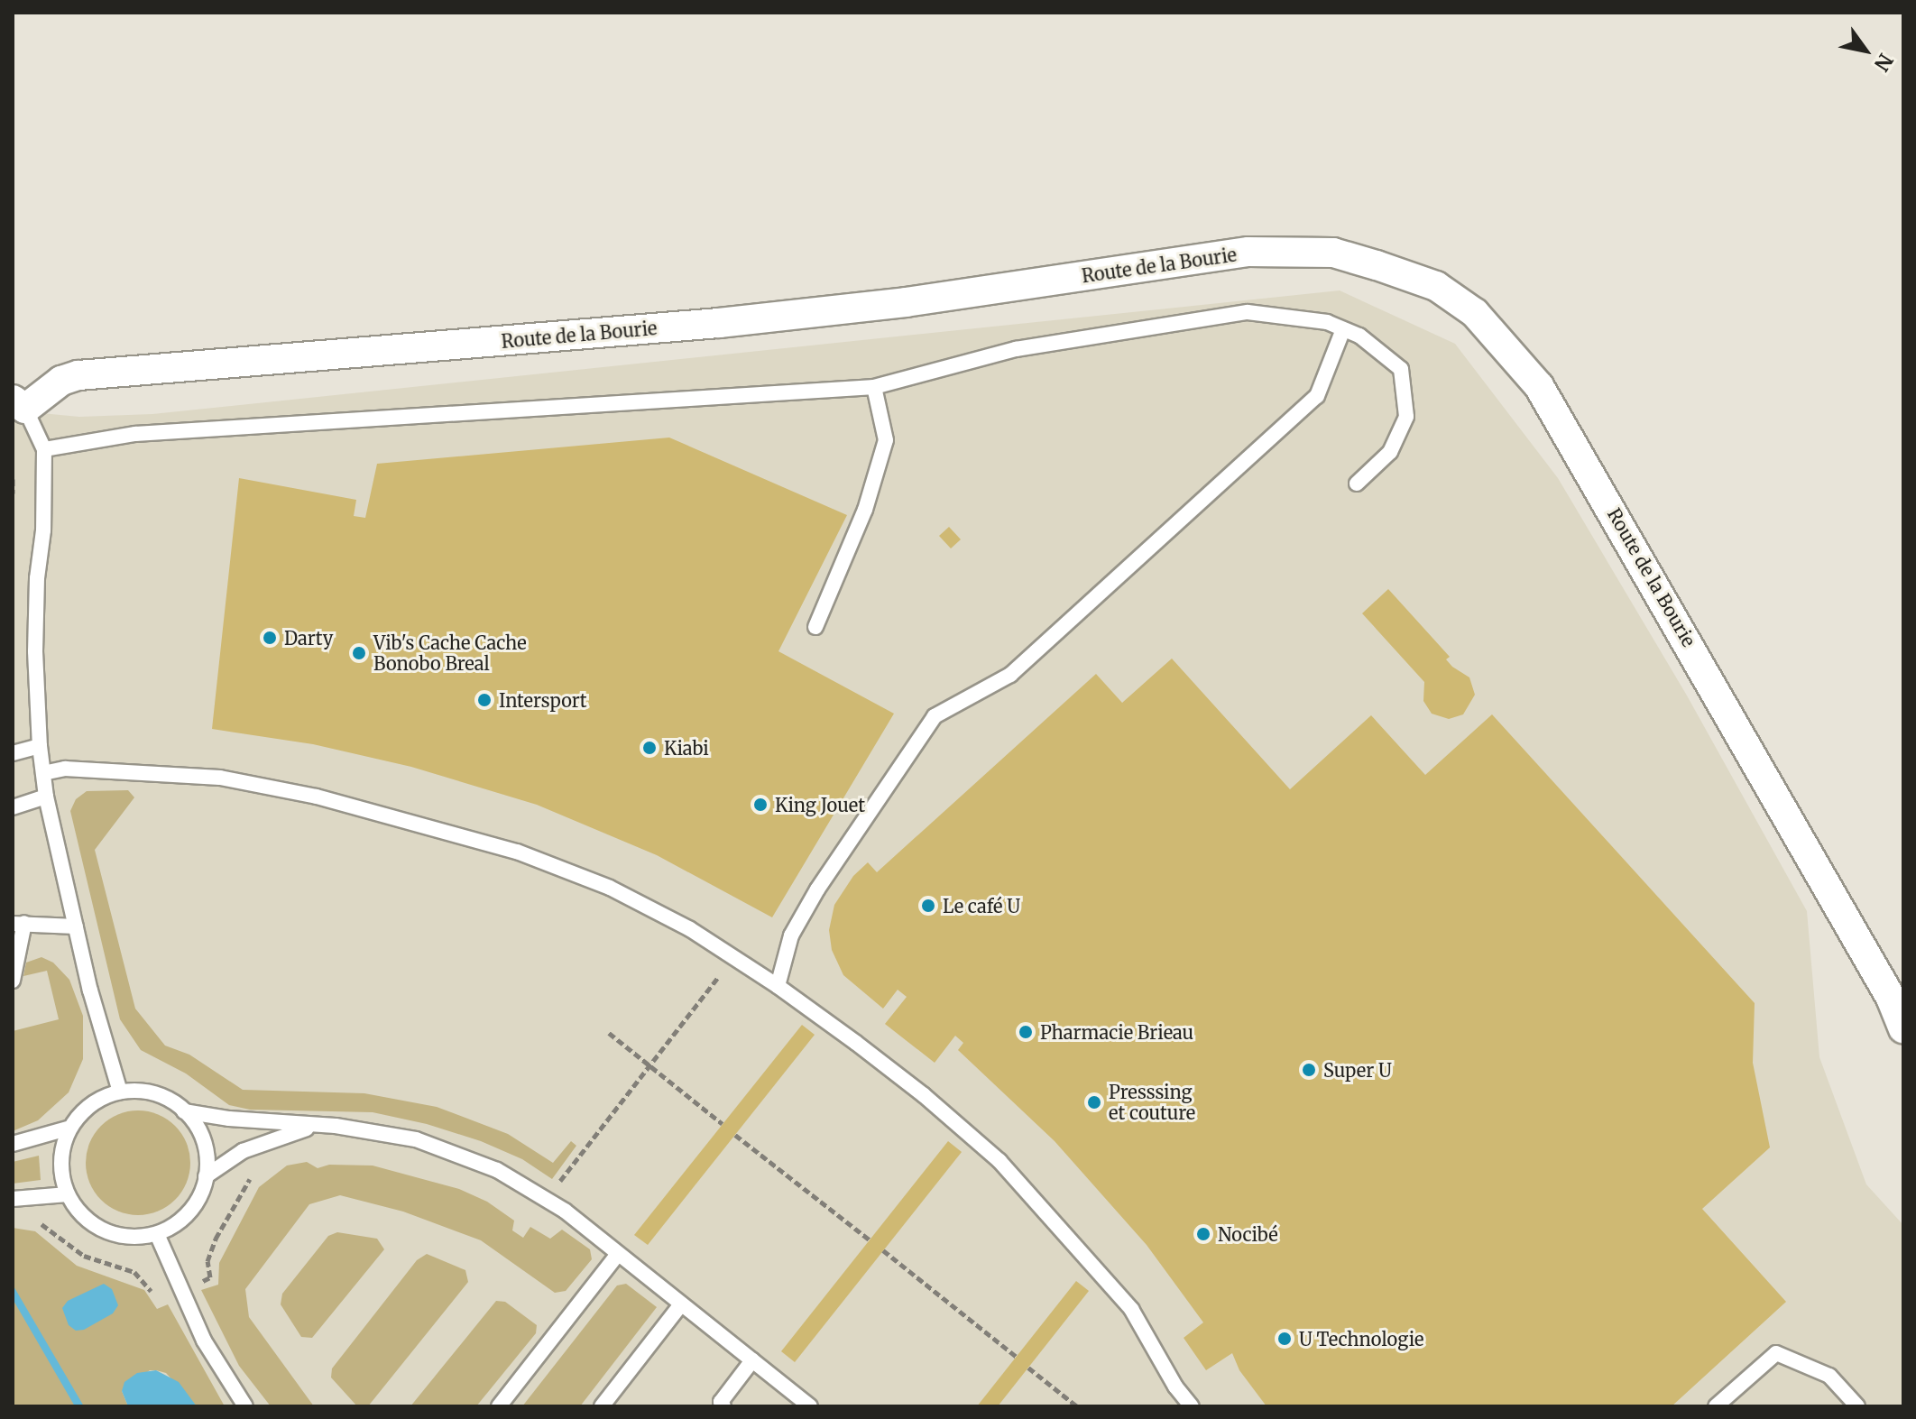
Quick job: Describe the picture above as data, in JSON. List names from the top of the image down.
{
  "streets": {
    "street": ["Route de la Bourie"]
  },
  "places": [
    "Darty",
    "Vib's Cache Cache Bonobo Breal",
    "Intersport",
    "Kiabi",
    "King Jouet",
    "Le café U",
    "Pharmacie Brieau",
    "Super U",
    "Presssing et couture",
    "Nocibé",
    "U Technologie"
  ],
  "north": "bottom right"
}
